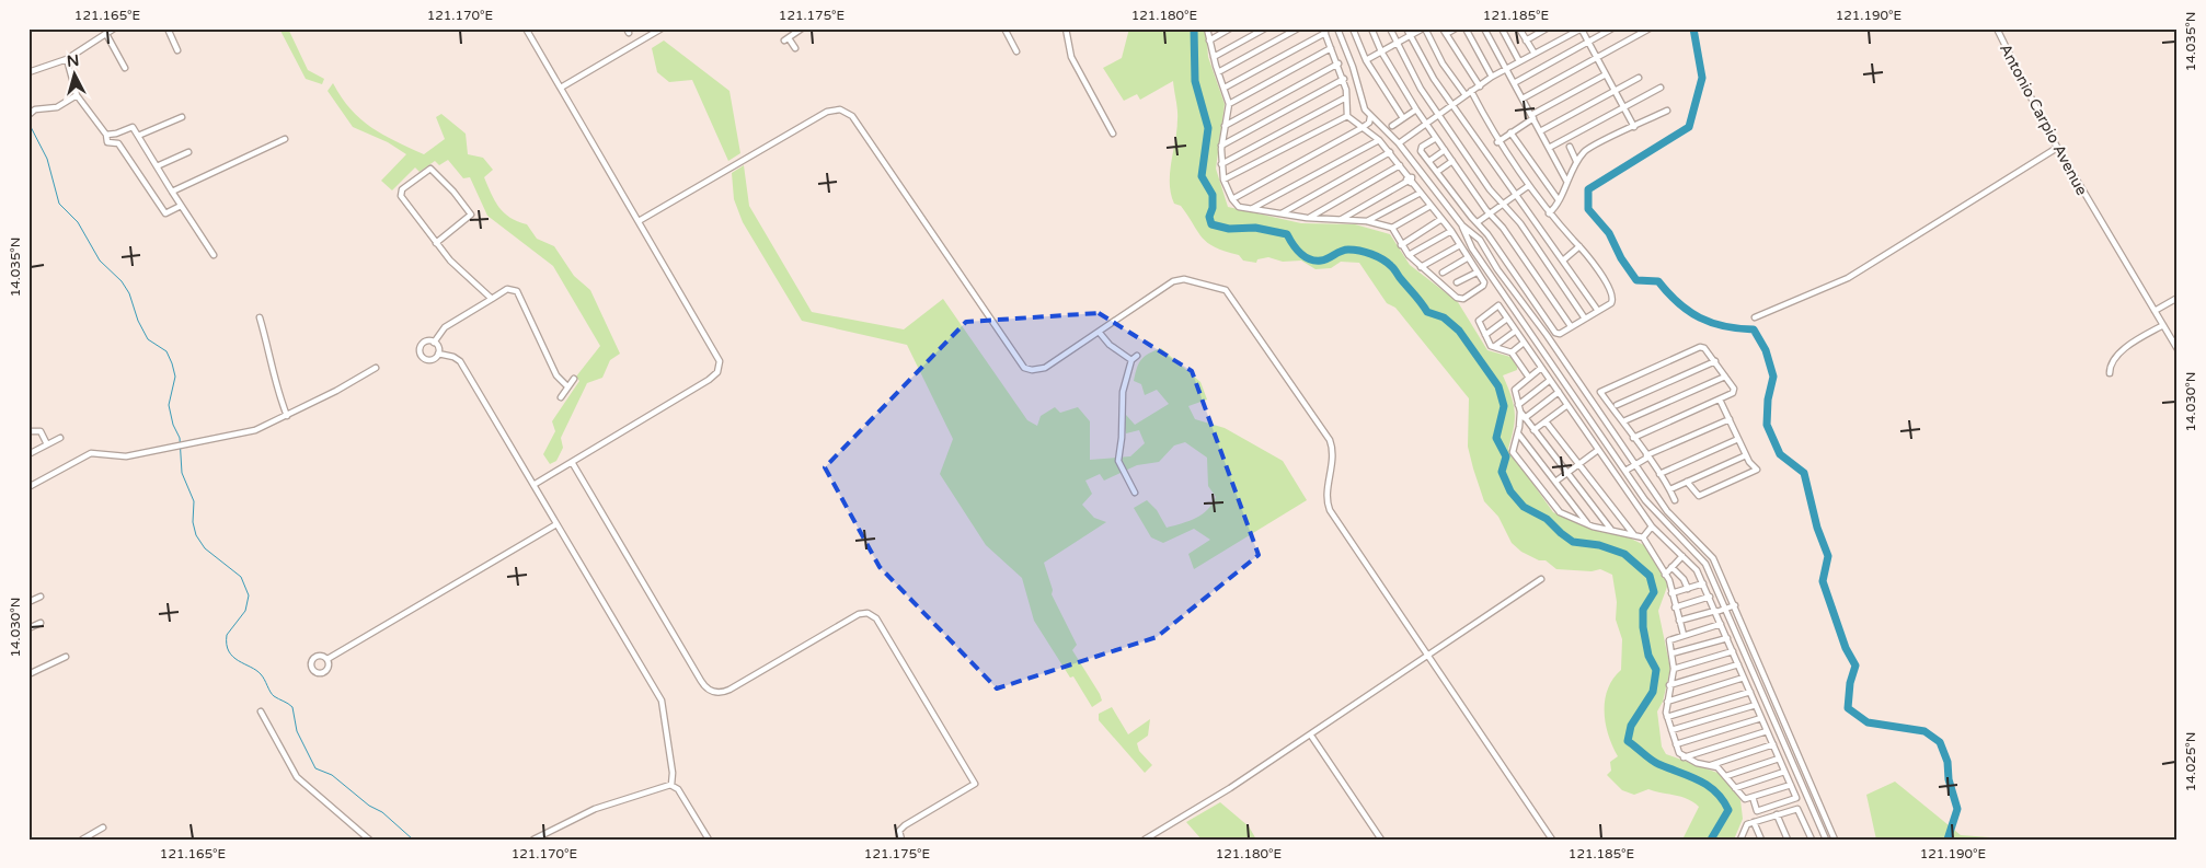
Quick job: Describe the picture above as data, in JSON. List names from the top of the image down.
{
  "streets": {
    "street": ["Antonio Carpio Avenue"]
  },
  "north": "top",
  "coordinates": [
    "121.165°E",
    "121.170°E",
    "121.175°E",
    "121.180°E",
    "121.185°E",
    "121.190°E",
    "14.035°N",
    "14.030°N",
    "14.025°N"
  ]
}
